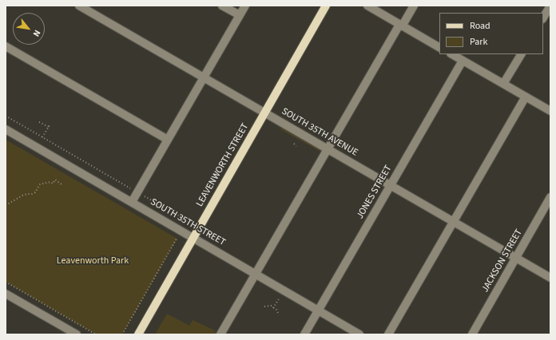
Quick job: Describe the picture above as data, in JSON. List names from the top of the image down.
{
  "streets": {
    "main road": ["LEAVENWORTH STREET"],
    "street": [
      "SOUTH 35TH AVENUE",
      "JONES STREET",
      "SOUTH 35TH STREET",
      "JACKSON STREET"
    ]
  },
  "crossings": [
    ["SOUTH 35TH AVENUE", "LEAVENWORTH STREET"],
    ["SOUTH 35TH AVENUE", "JONES STREET"],
    ["SOUTH 35TH AVENUE", "JACKSON STREET"],
    ["LEAVENWORTH STREET", "SOUTH 35TH STREET"],
    ["JONES STREET", "SOUTH 35TH STREET"]
  ],
  "parks": ["Leavenworth Park"],
  "legend": ["Road", "Park"],
  "north": "bottom right"
}
